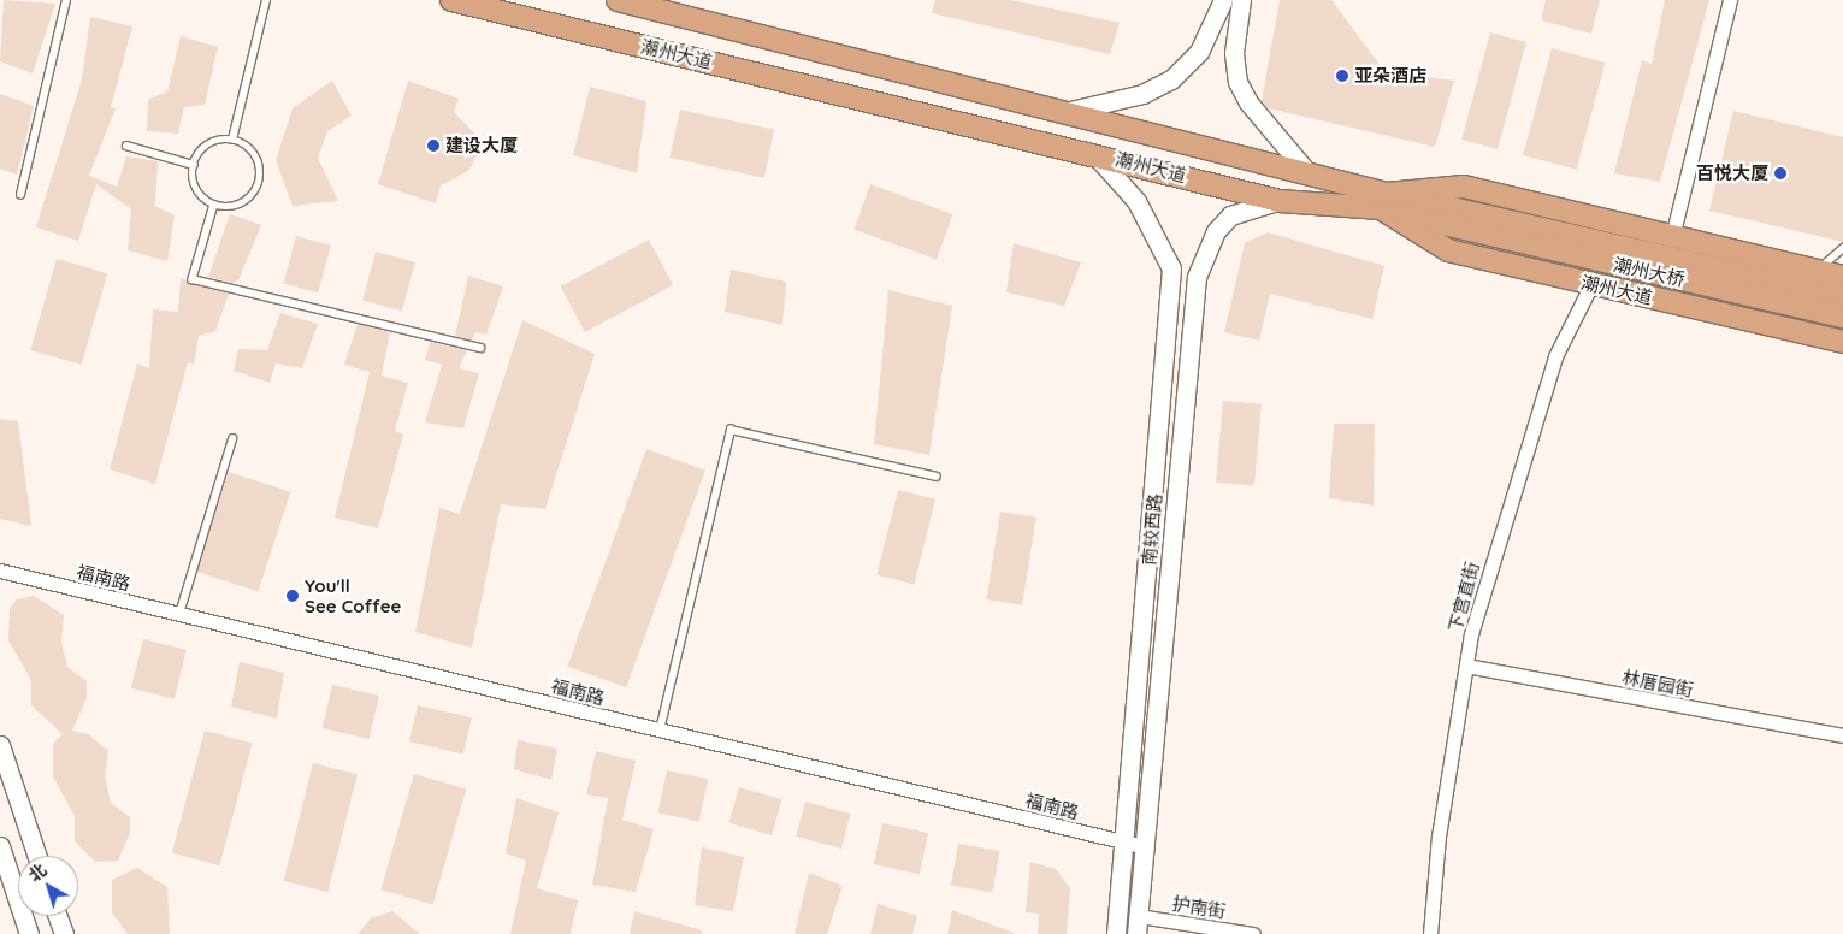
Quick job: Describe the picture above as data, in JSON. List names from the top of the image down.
{
  "streets": {
    "highway": ["潮州大道", "潮州大桥"],
    "main road": ["南较西路"],
    "street": [
      "福南路",
      "下宫直街",
      "林厝园街",
      "护南街"
    ]
  },
  "crossings": [
    ["潮州大道", "南较西路"],
    ["潮州大道", "下宫直街"],
    ["南较西路", "福南路"],
    ["南较西路", "护南街"],
    ["下宫直街", "林厝园街"]
  ],
  "places": [
    "亚朵酒店",
    "建设大厦",
    "百悦大厦",
    "You'll See Coffee"
  ],
  "north": "top left"
}
